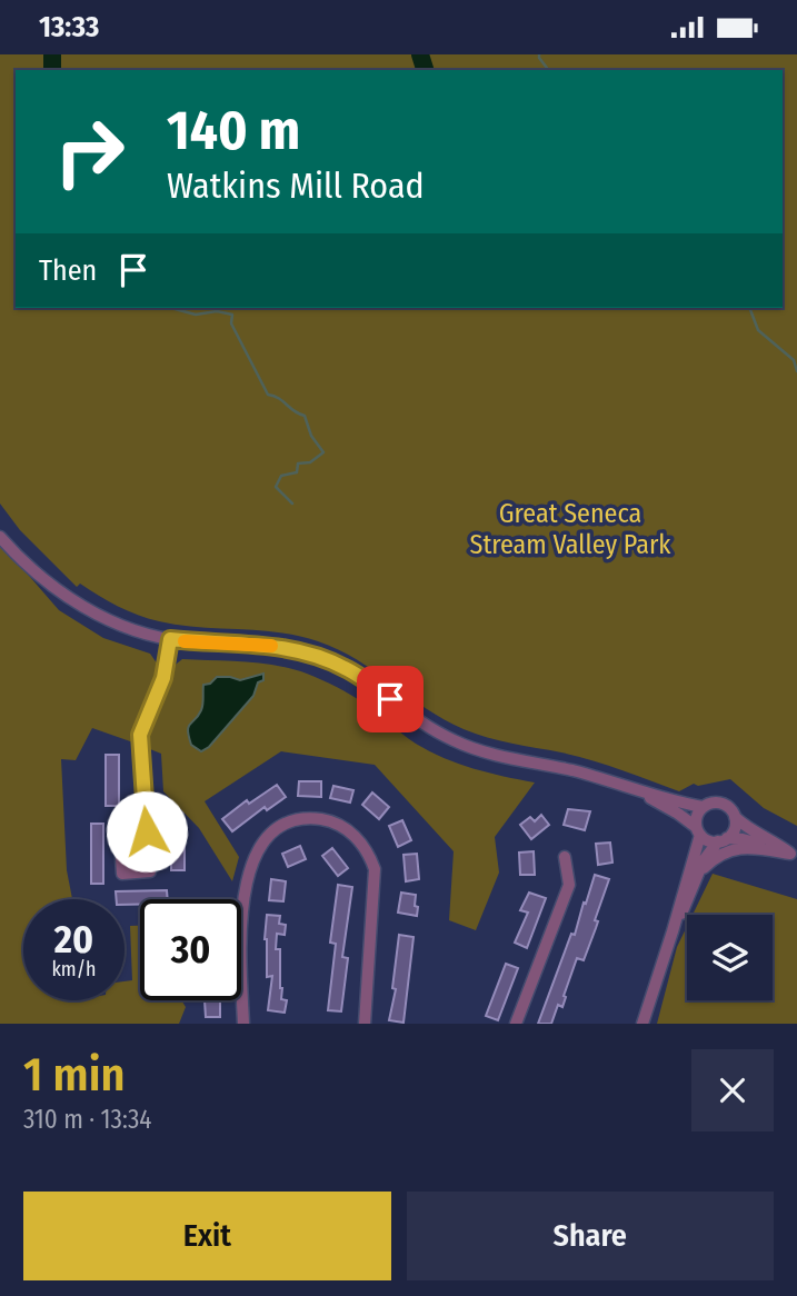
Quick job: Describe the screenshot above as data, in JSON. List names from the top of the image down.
{
  "parks": ["Great Seneca Stream Valley Park"],
  "page": {
    "status": "13:33",
    "turn": ["140 m", "Watkins Mill Road"],
    "then": "Then",
    "speed": "20 km/h",
    "limit": "30",
    "heading": ["1 min", "310 m · 13:34"],
    "buttons": ["Exit", "Share"]
  }
}
